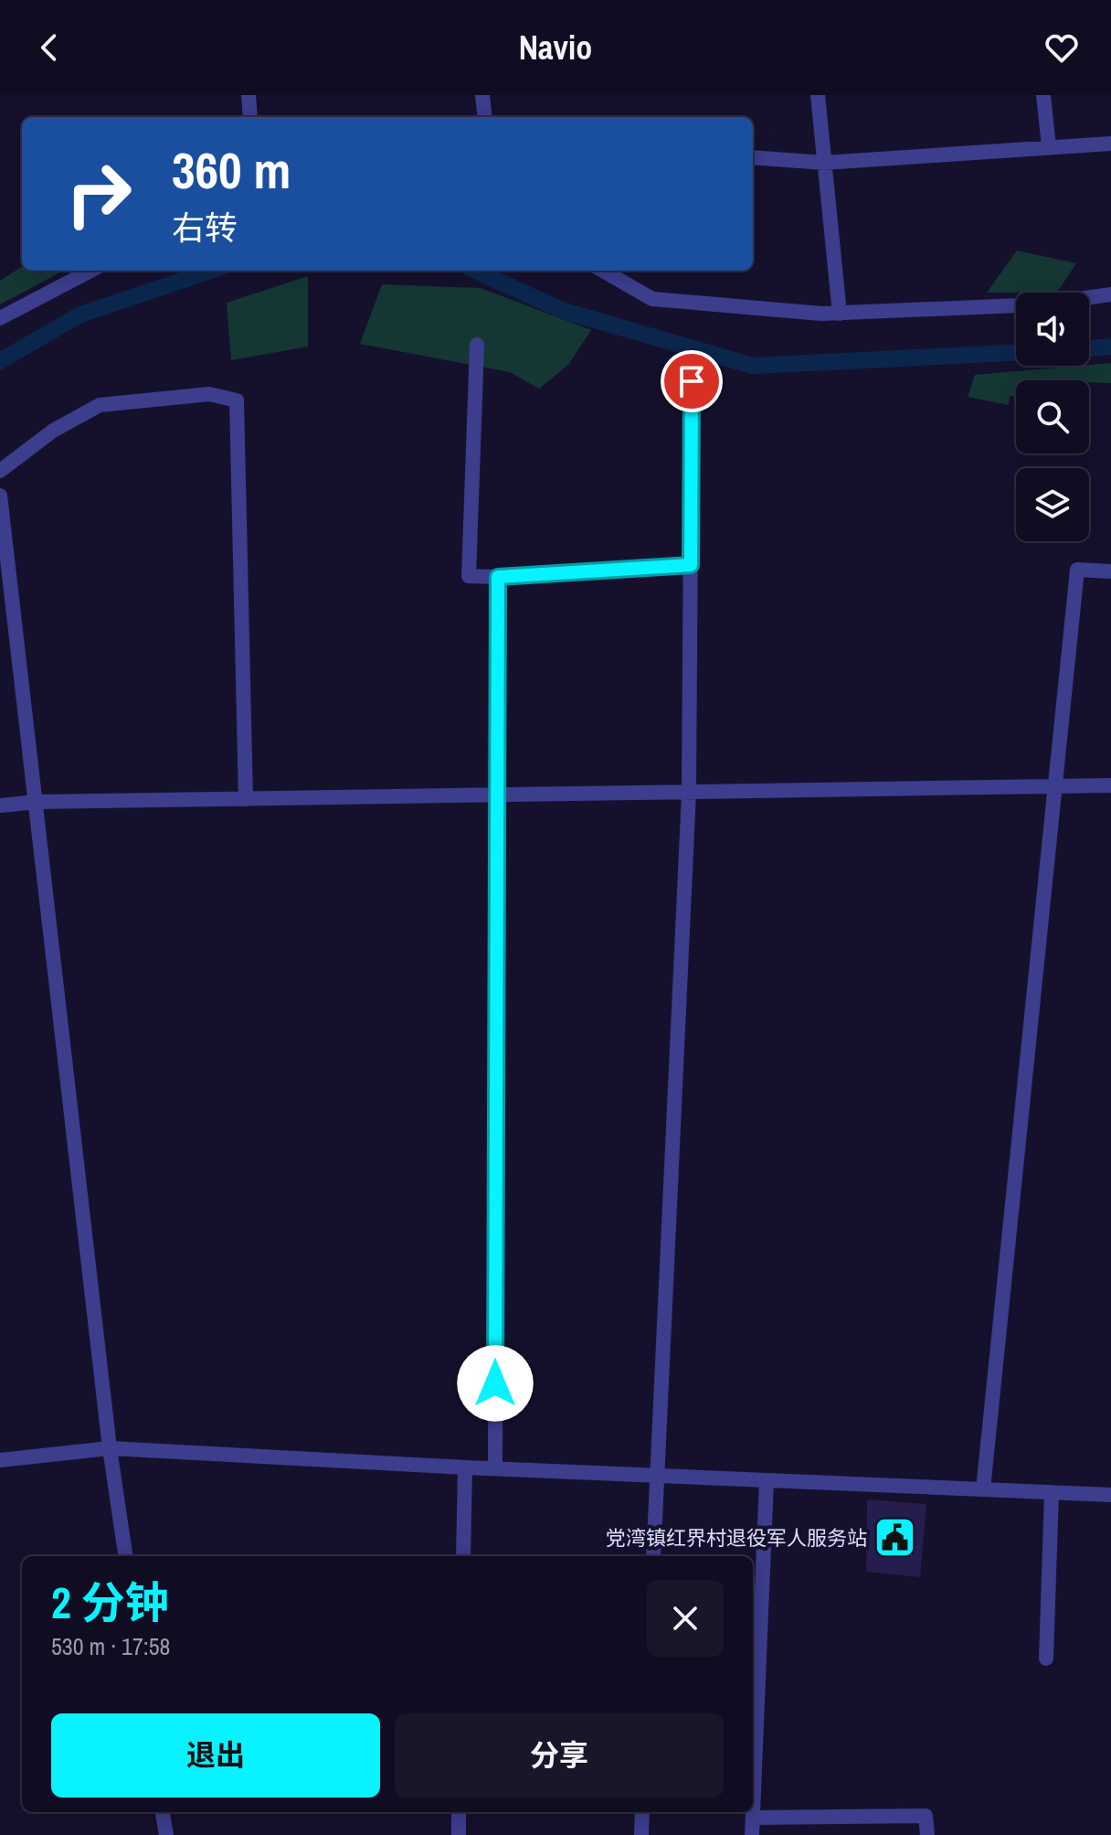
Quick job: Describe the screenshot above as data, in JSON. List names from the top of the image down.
{
  "places": {
    "public building": ["党湾镇红界村退役军人服务站"]
  },
  "page": {
    "header": "Navio",
    "turn": ["360 m", "右转"],
    "heading": ["2 分钟", "530 m · 17:58"],
    "buttons": ["退出", "分享"]
  }
}
